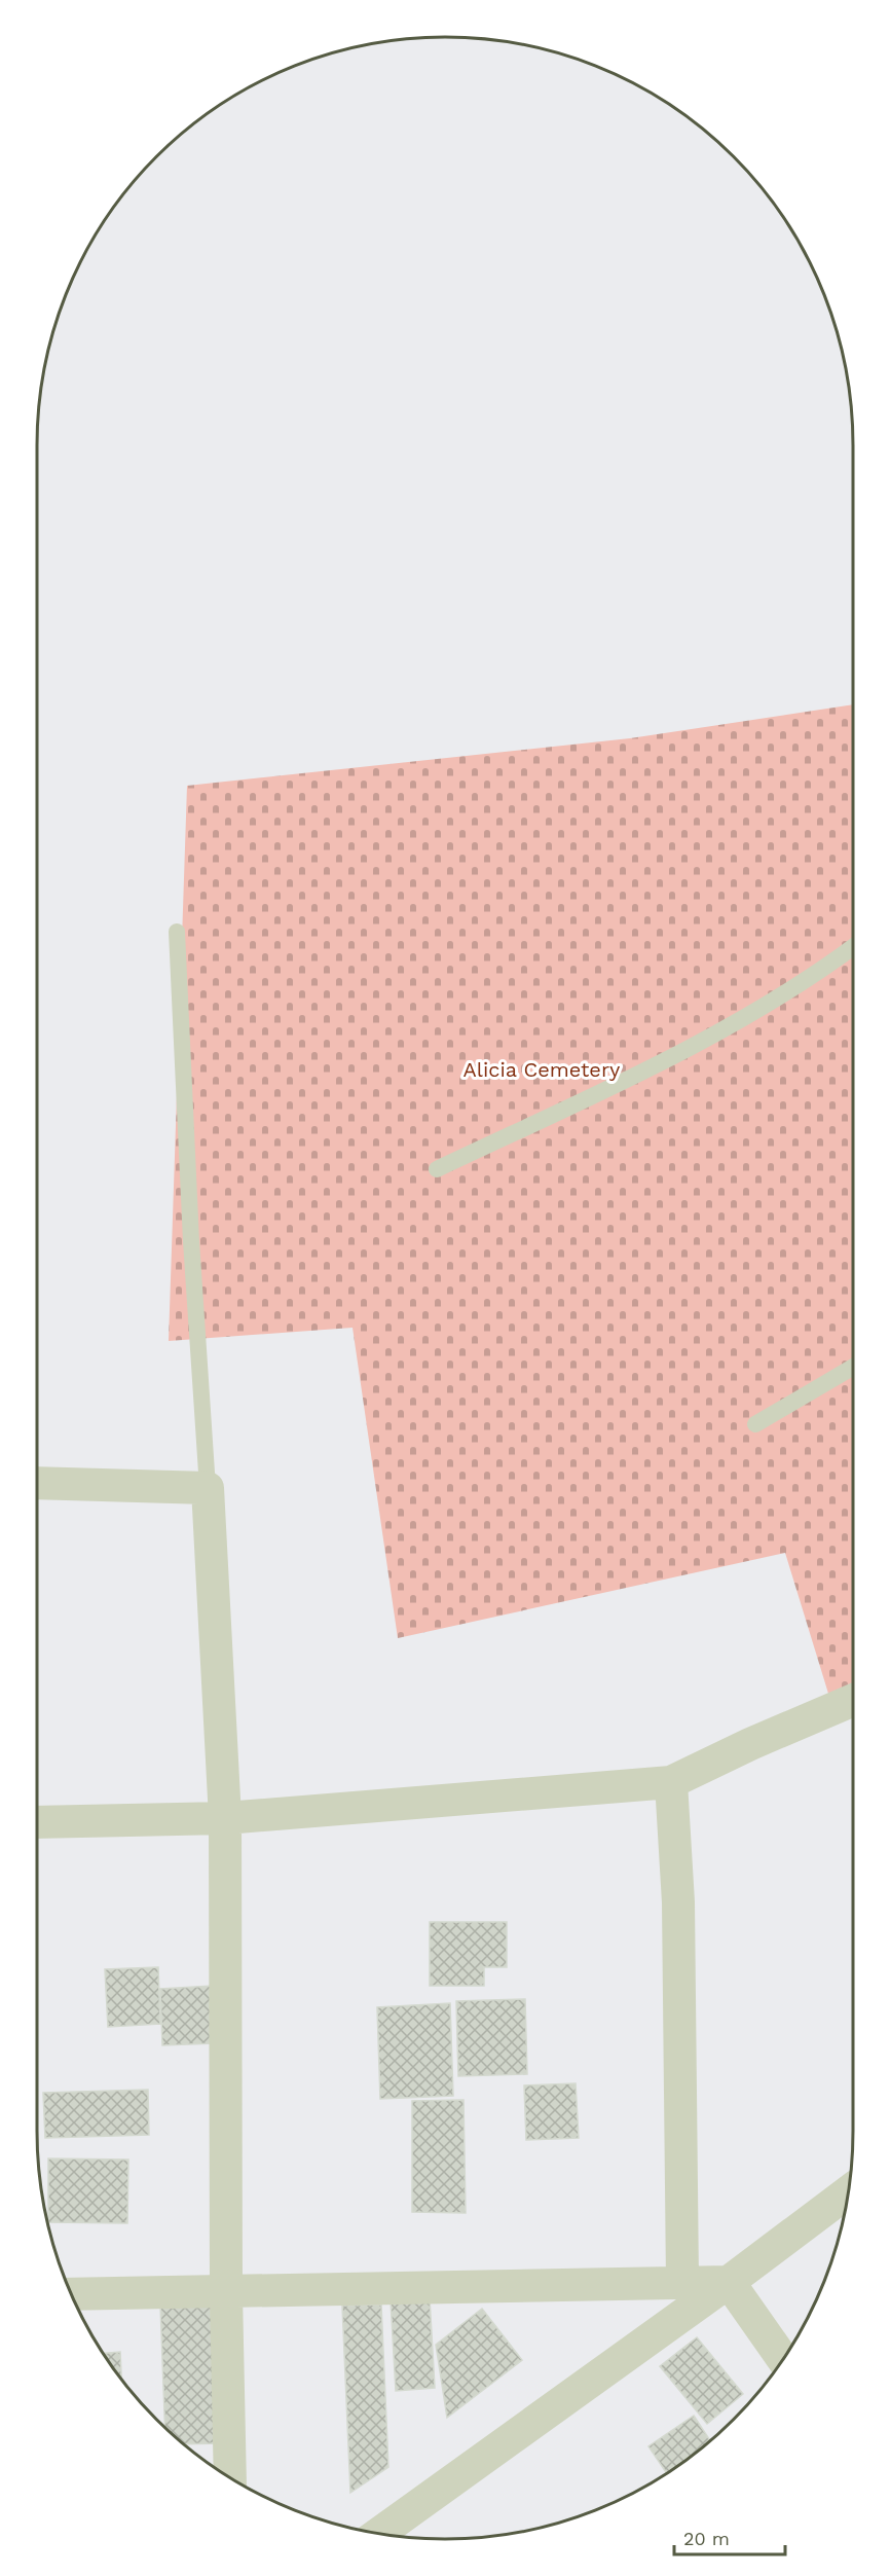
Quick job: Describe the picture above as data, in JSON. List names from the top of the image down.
{
  "parks": ["Alicia Cemetery"],
  "scale_bar": "20 m"
}
